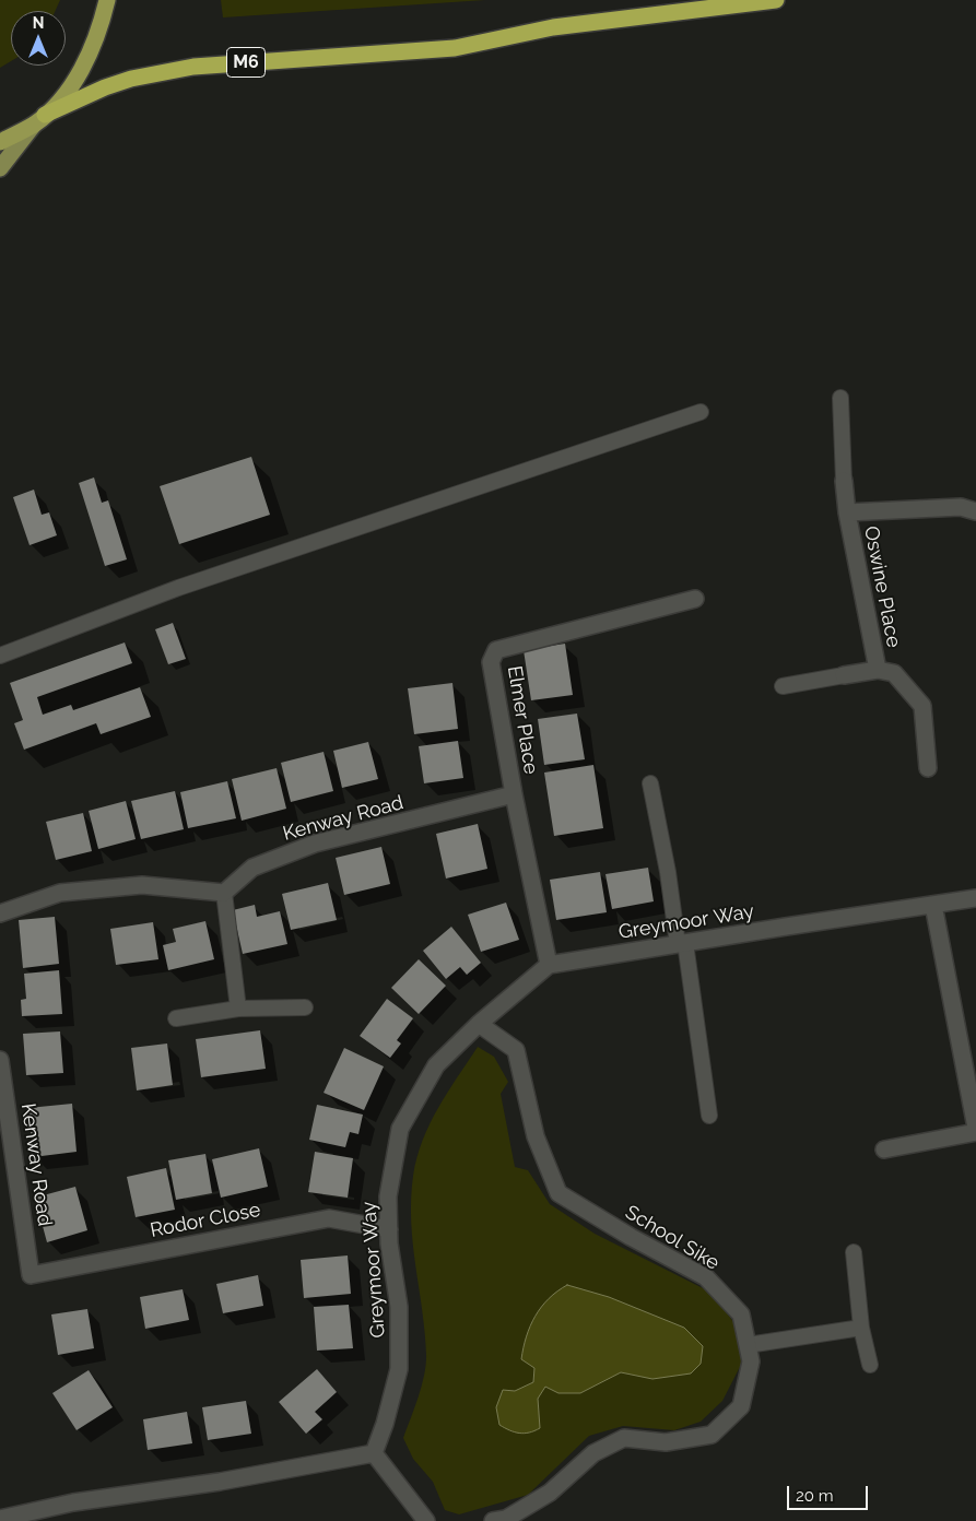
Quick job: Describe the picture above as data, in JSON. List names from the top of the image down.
{
  "streets": {
    "highway": ["M6"],
    "street": [
      "Oswine Place",
      "Elmer Place",
      "Kenway Road",
      "Greymoor Way",
      "Rodor Close",
      "School Sike"
    ]
  },
  "crossings": [
    ["Elmer Place", "Kenway Road"],
    ["Elmer Place", "Greymoor Way"],
    ["Kenway Road", "Rodor Close"],
    ["Greymoor Way", "Rodor Close"],
    ["Greymoor Way", "School Sike"]
  ],
  "scale_bar": "20 m",
  "north": "top"
}
